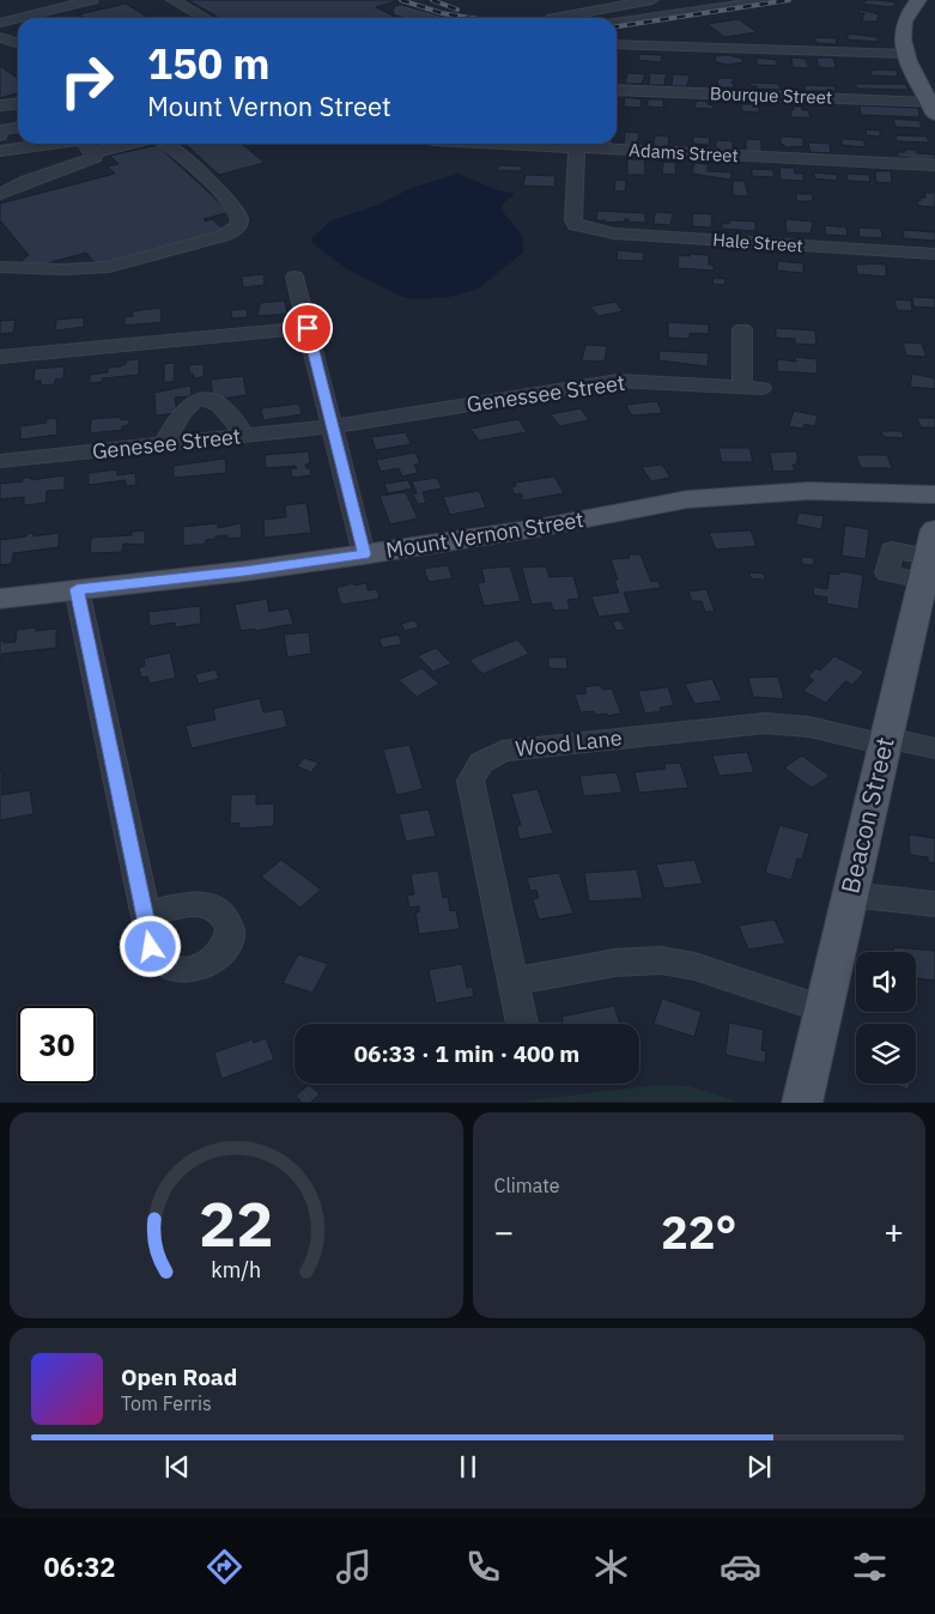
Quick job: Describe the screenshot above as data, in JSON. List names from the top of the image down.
{
  "streets": {
    "main road": ["Mount Vernon Street", "Beacon Street"],
    "street": [
      "Bourque Street",
      "Adams Street",
      "Hale Street",
      "Genessee Street",
      "Genesee Street",
      "Wood Lane"
    ]
  },
  "crossings": [
    ["Adams Street", "Hale Street"],
    ["Genessee Street", "Genesee Street"],
    ["Wood Lane", "Beacon Street"]
  ],
  "page": {
    "turn": ["150 m", "Mount Vernon Street"],
    "limit": "30",
    "trip": "06:33 · 1 min · 400 m",
    "tile": "Climate",
    "heat": ["−", "22°", "+"],
    "song": ["Open Road", "Tom Ferris"],
    "tabs": "06:32",
    "gauge": ["22", "km/h"]
  }
}
